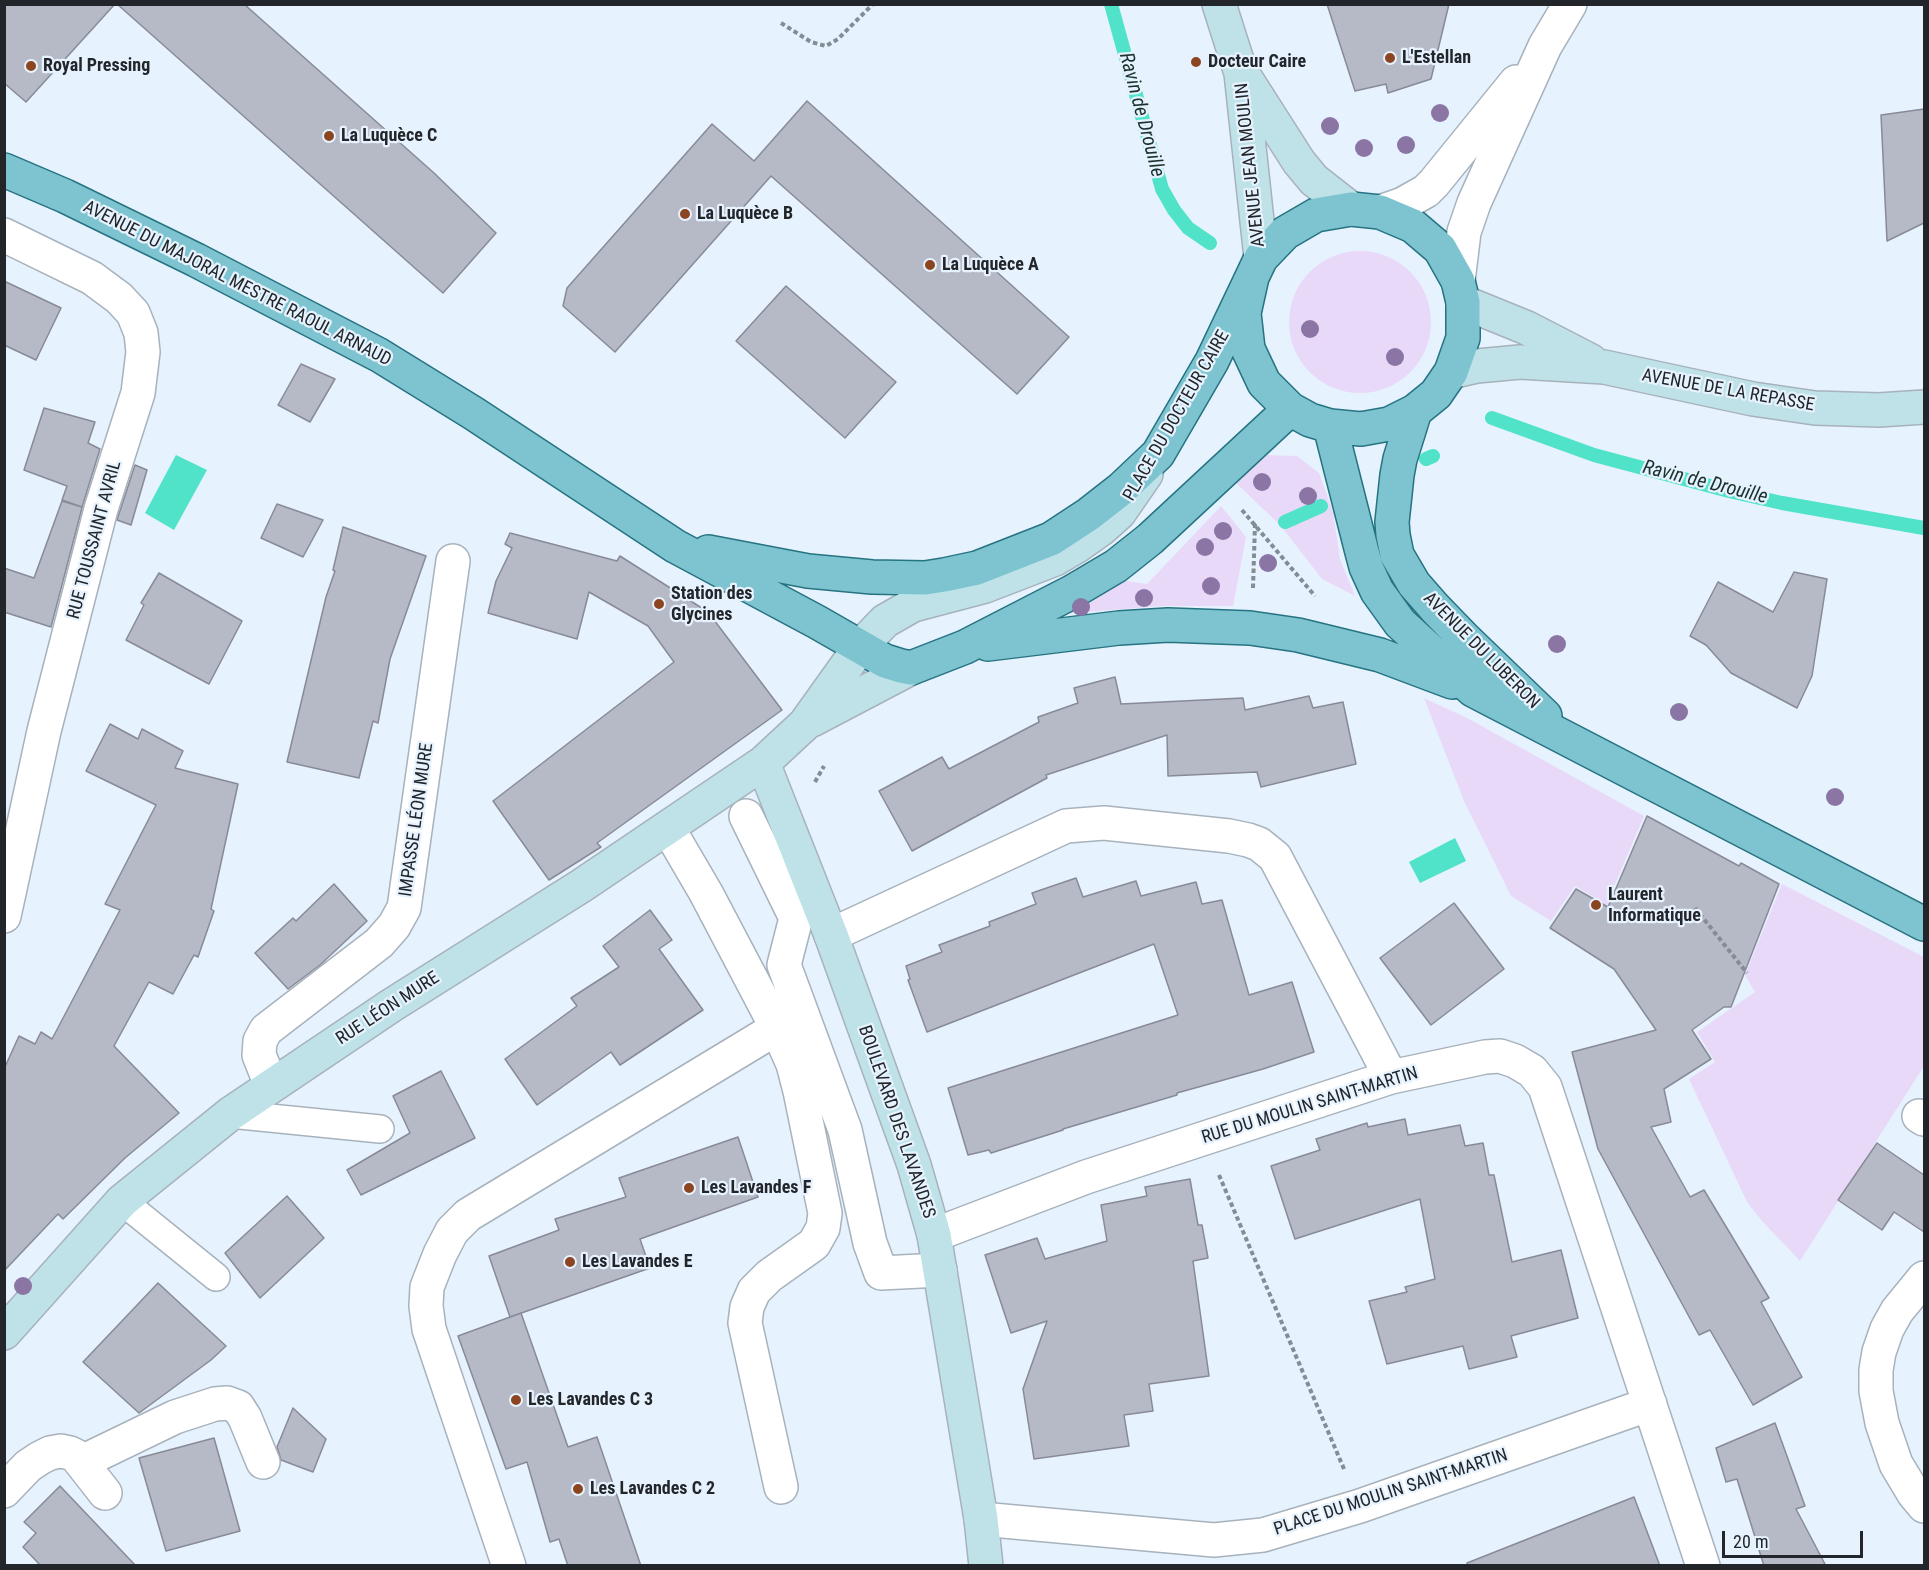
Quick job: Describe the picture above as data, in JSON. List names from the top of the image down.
{
  "streets": {
    "main road": ["AVENUE DU MAJORAL MESTRE RAOUL ARNAUD", "PLACE DU DOCTEUR CAIRE", "AVENUE DU LUBERON"],
    "street": [
      "AVENUE JEAN MOULIN",
      "AVENUE DE LA REPASSE",
      "RUE TOUSSAINT AVRIL",
      "IMPASSE LÉON MURE",
      "RUE LÉON MURE",
      "RUE DU MOULIN SAINT-MARTIN",
      "BOULEVARD DES LAVANDES",
      "PLACE DU MOULIN SAINT-MARTIN"
    ]
  },
  "crossings": [
    ["AVENUE JEAN MOULIN", "PLACE DU DOCTEUR CAIRE"],
    ["AVENUE DU MAJORAL MESTRE RAOUL ARNAUD", "PLACE DU DOCTEUR CAIRE"],
    ["AVENUE DE LA REPASSE", "PLACE DU DOCTEUR CAIRE"],
    ["PLACE DU DOCTEUR CAIRE", "AVENUE DU LUBERON"],
    ["PLACE DU DOCTEUR CAIRE", "RUE LÉON MURE"],
    ["IMPASSE LÉON MURE", "RUE LÉON MURE"],
    ["RUE LÉON MURE", "BOULEVARD DES LAVANDES"],
    ["RUE DU MOULIN SAINT-MARTIN", "BOULEVARD DES LAVANDES"],
    ["RUE DU MOULIN SAINT-MARTIN", "PLACE DU MOULIN SAINT-MARTIN"],
    ["BOULEVARD DES LAVANDES", "PLACE DU MOULIN SAINT-MARTIN"]
  ],
  "water": ["Ravin de Drouille"],
  "places": [
    "L'Estellan",
    "Docteur Caire",
    "Royal Pressing",
    "La Luquèce C",
    "La Luquèce B",
    "La Luquèce A",
    "Station des Glycines",
    "Laurent Informatique",
    "Les Lavandes F",
    "Les Lavandes E",
    "Les Lavandes C 3",
    "Les Lavandes C 2"
  ],
  "scale_bar": "20 m"
}
